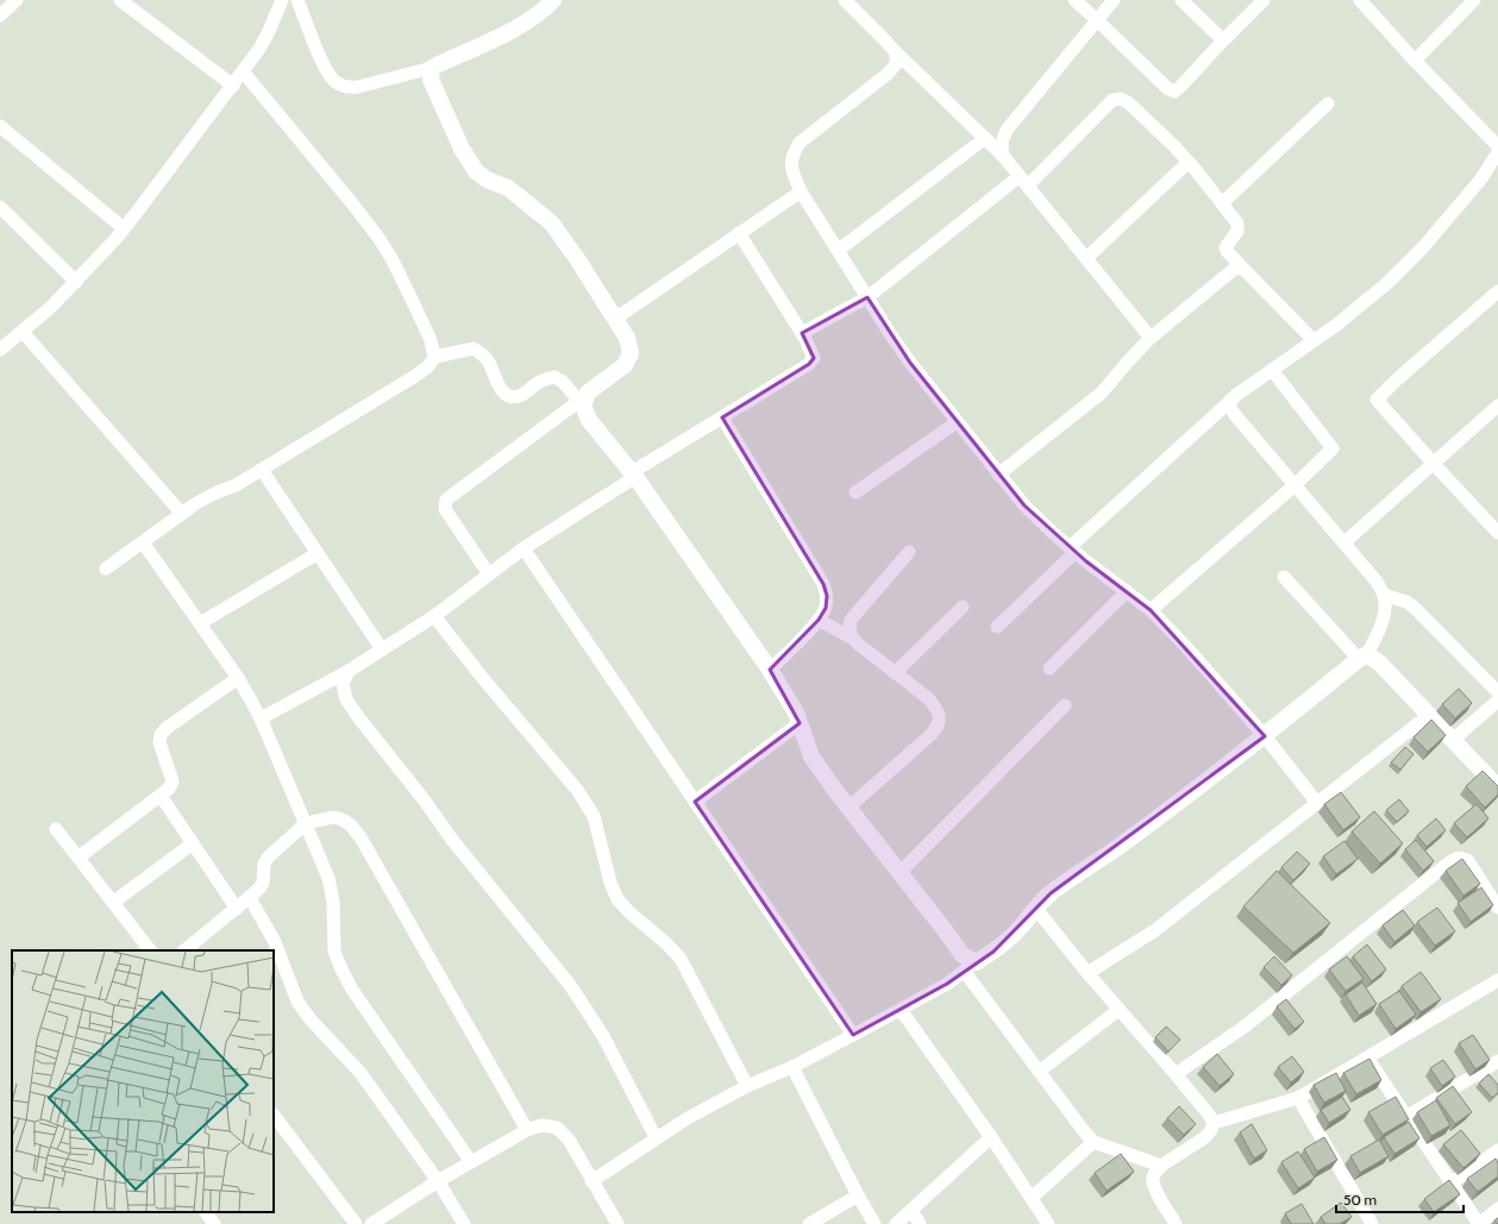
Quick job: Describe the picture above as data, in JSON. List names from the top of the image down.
{
  "scale_bar": "50 m"
}
